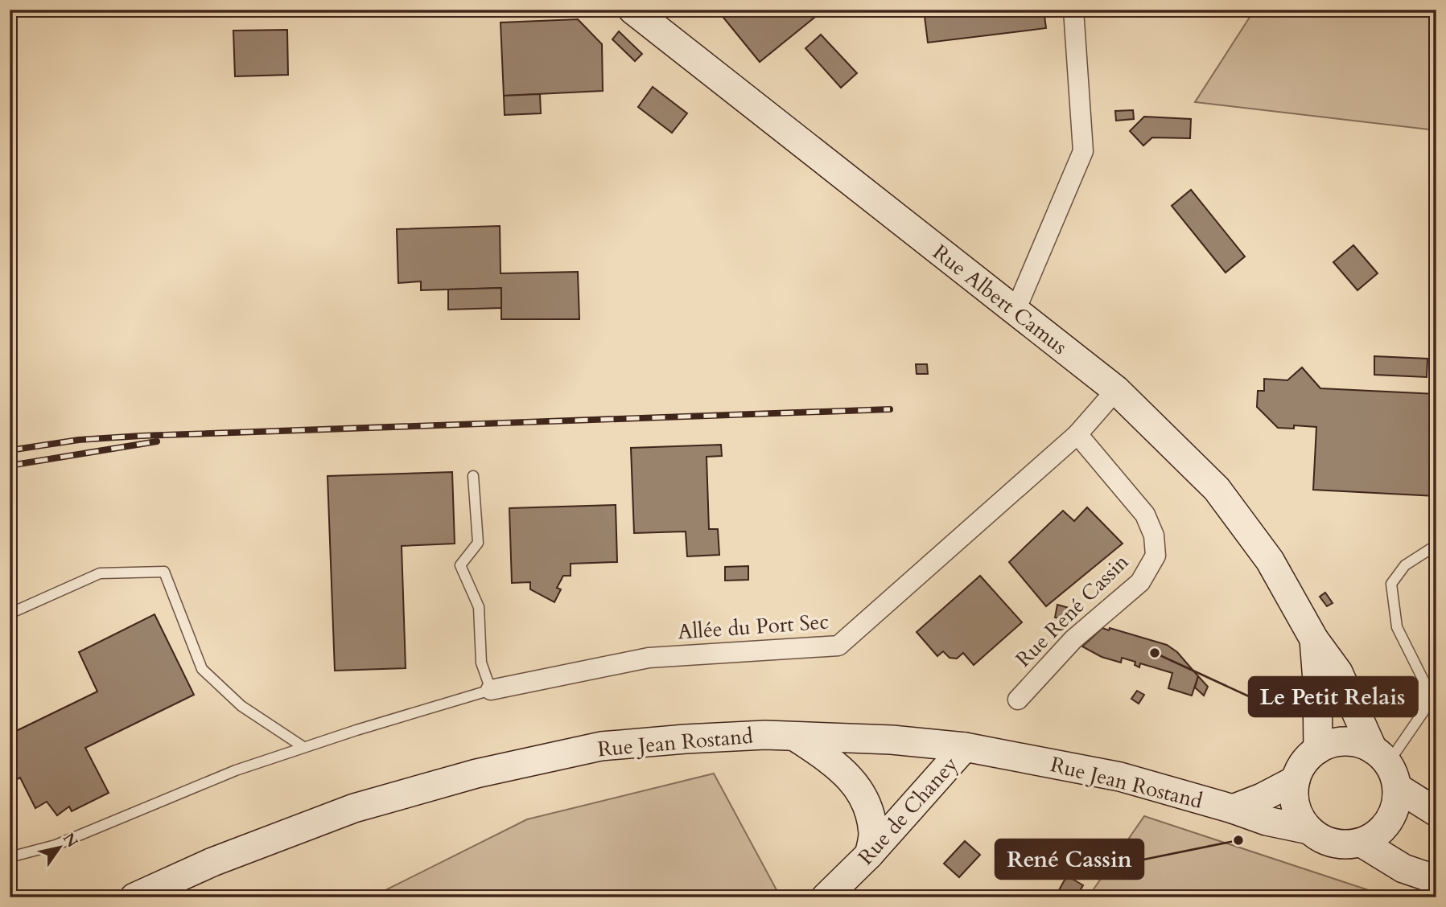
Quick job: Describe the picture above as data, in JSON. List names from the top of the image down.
{
  "streets": {
    "main road": ["Rue Albert Camus", "Rue Jean Rostand", "Rue de Chaney"],
    "street": ["Rue René Cassin", "Allée du Port Sec"]
  },
  "crossings": [
    ["Rue Albert Camus", "Rue Jean Rostand"],
    ["Rue René Cassin", "Allée du Port Sec"],
    ["Rue Jean Rostand", "Rue de Chaney"]
  ],
  "places": ["Le Petit Relais", "René Cassin"],
  "north": "top right"
}
